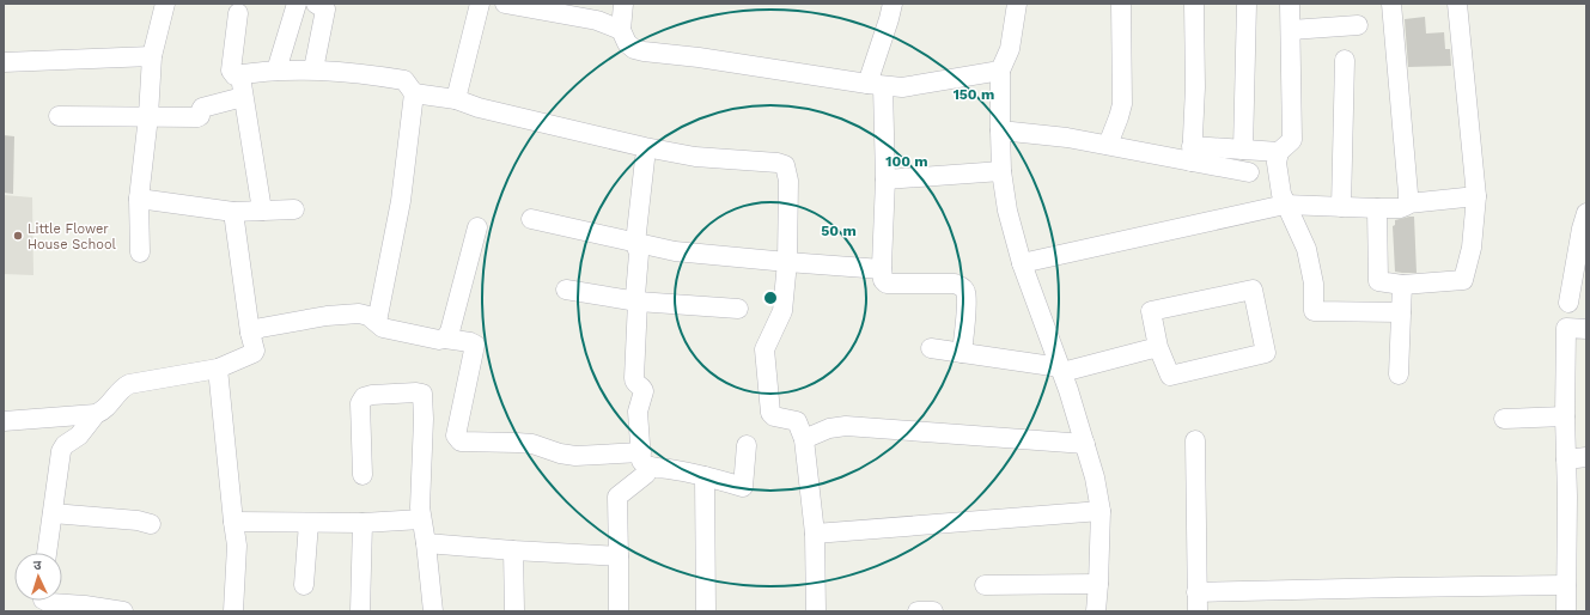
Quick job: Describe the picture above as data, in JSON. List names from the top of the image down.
{
  "places": ["Little Flower House School"],
  "north": "top",
  "rings": ["150 m", "100 m", "50 m"]
}
